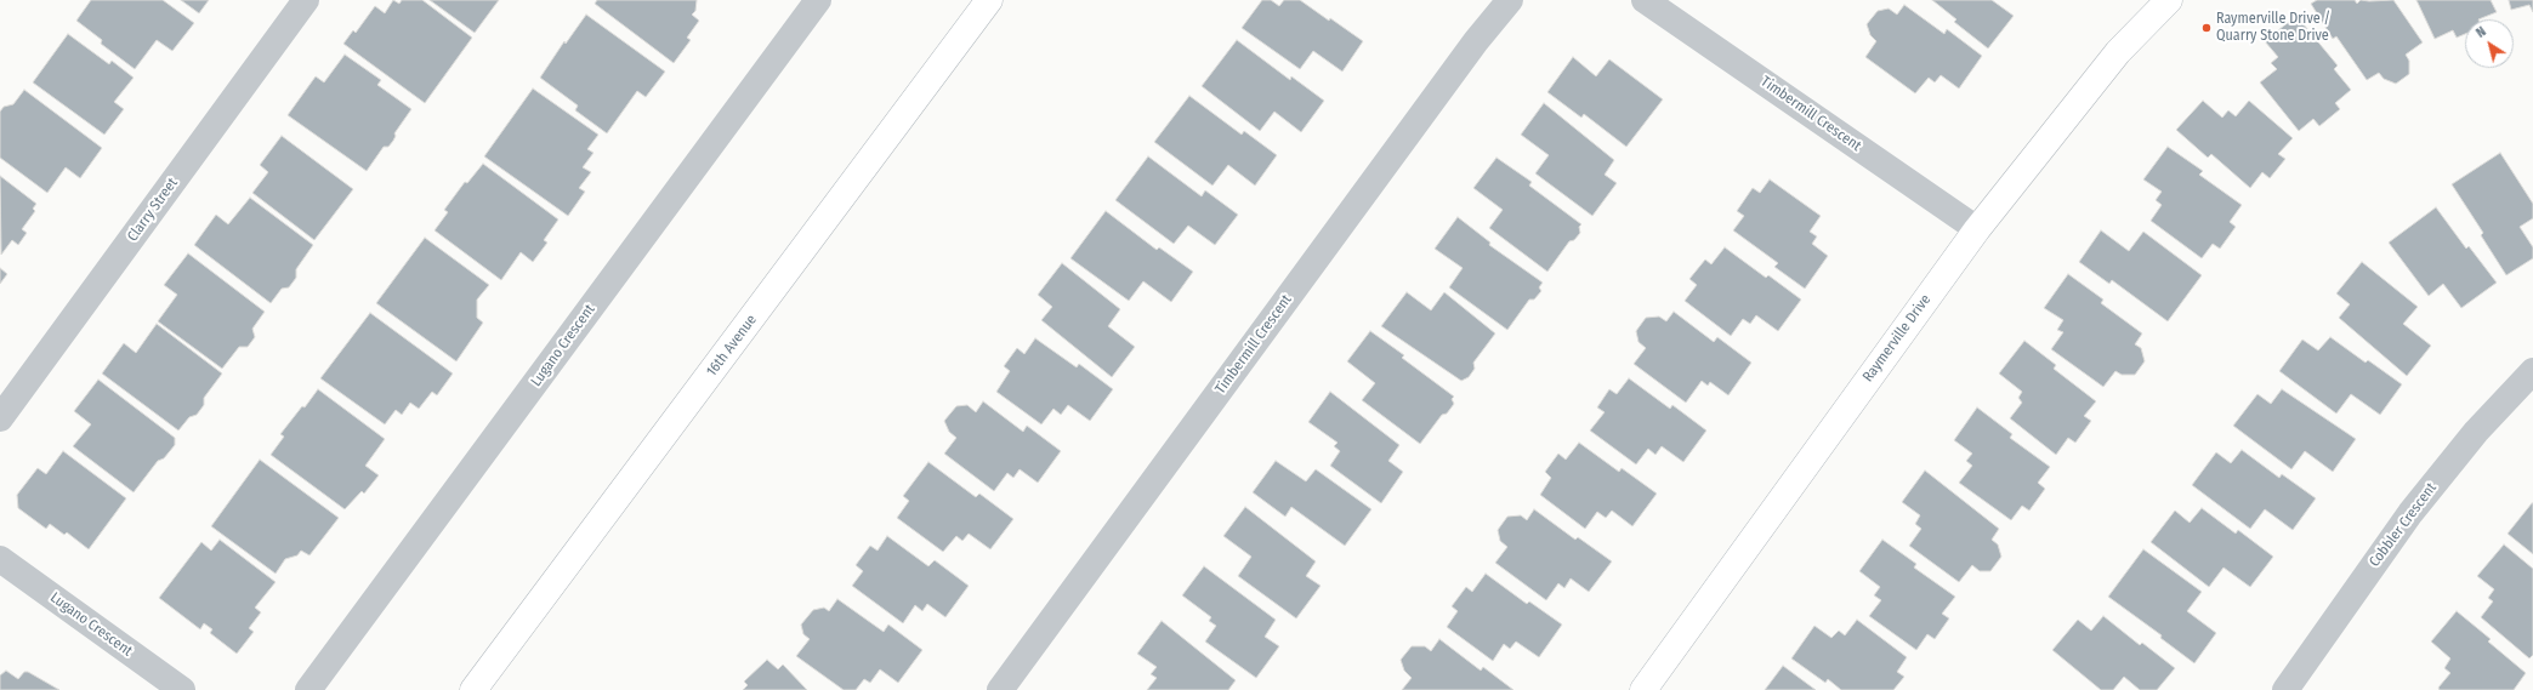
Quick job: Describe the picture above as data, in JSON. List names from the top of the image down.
{
  "streets": {
    "street": [
      "Timbermill Crescent",
      "Clarry Street",
      "Raymerville Drive",
      "Lugano Crescent",
      "16th Avenue",
      "Cobbler Crescent"
    ]
  },
  "crossings": [
    ["Timbermill Crescent", "Raymerville Drive"]
  ],
  "places": ["Raymerville Drive / Quarry Stone Drive"],
  "north": "top left"
}
